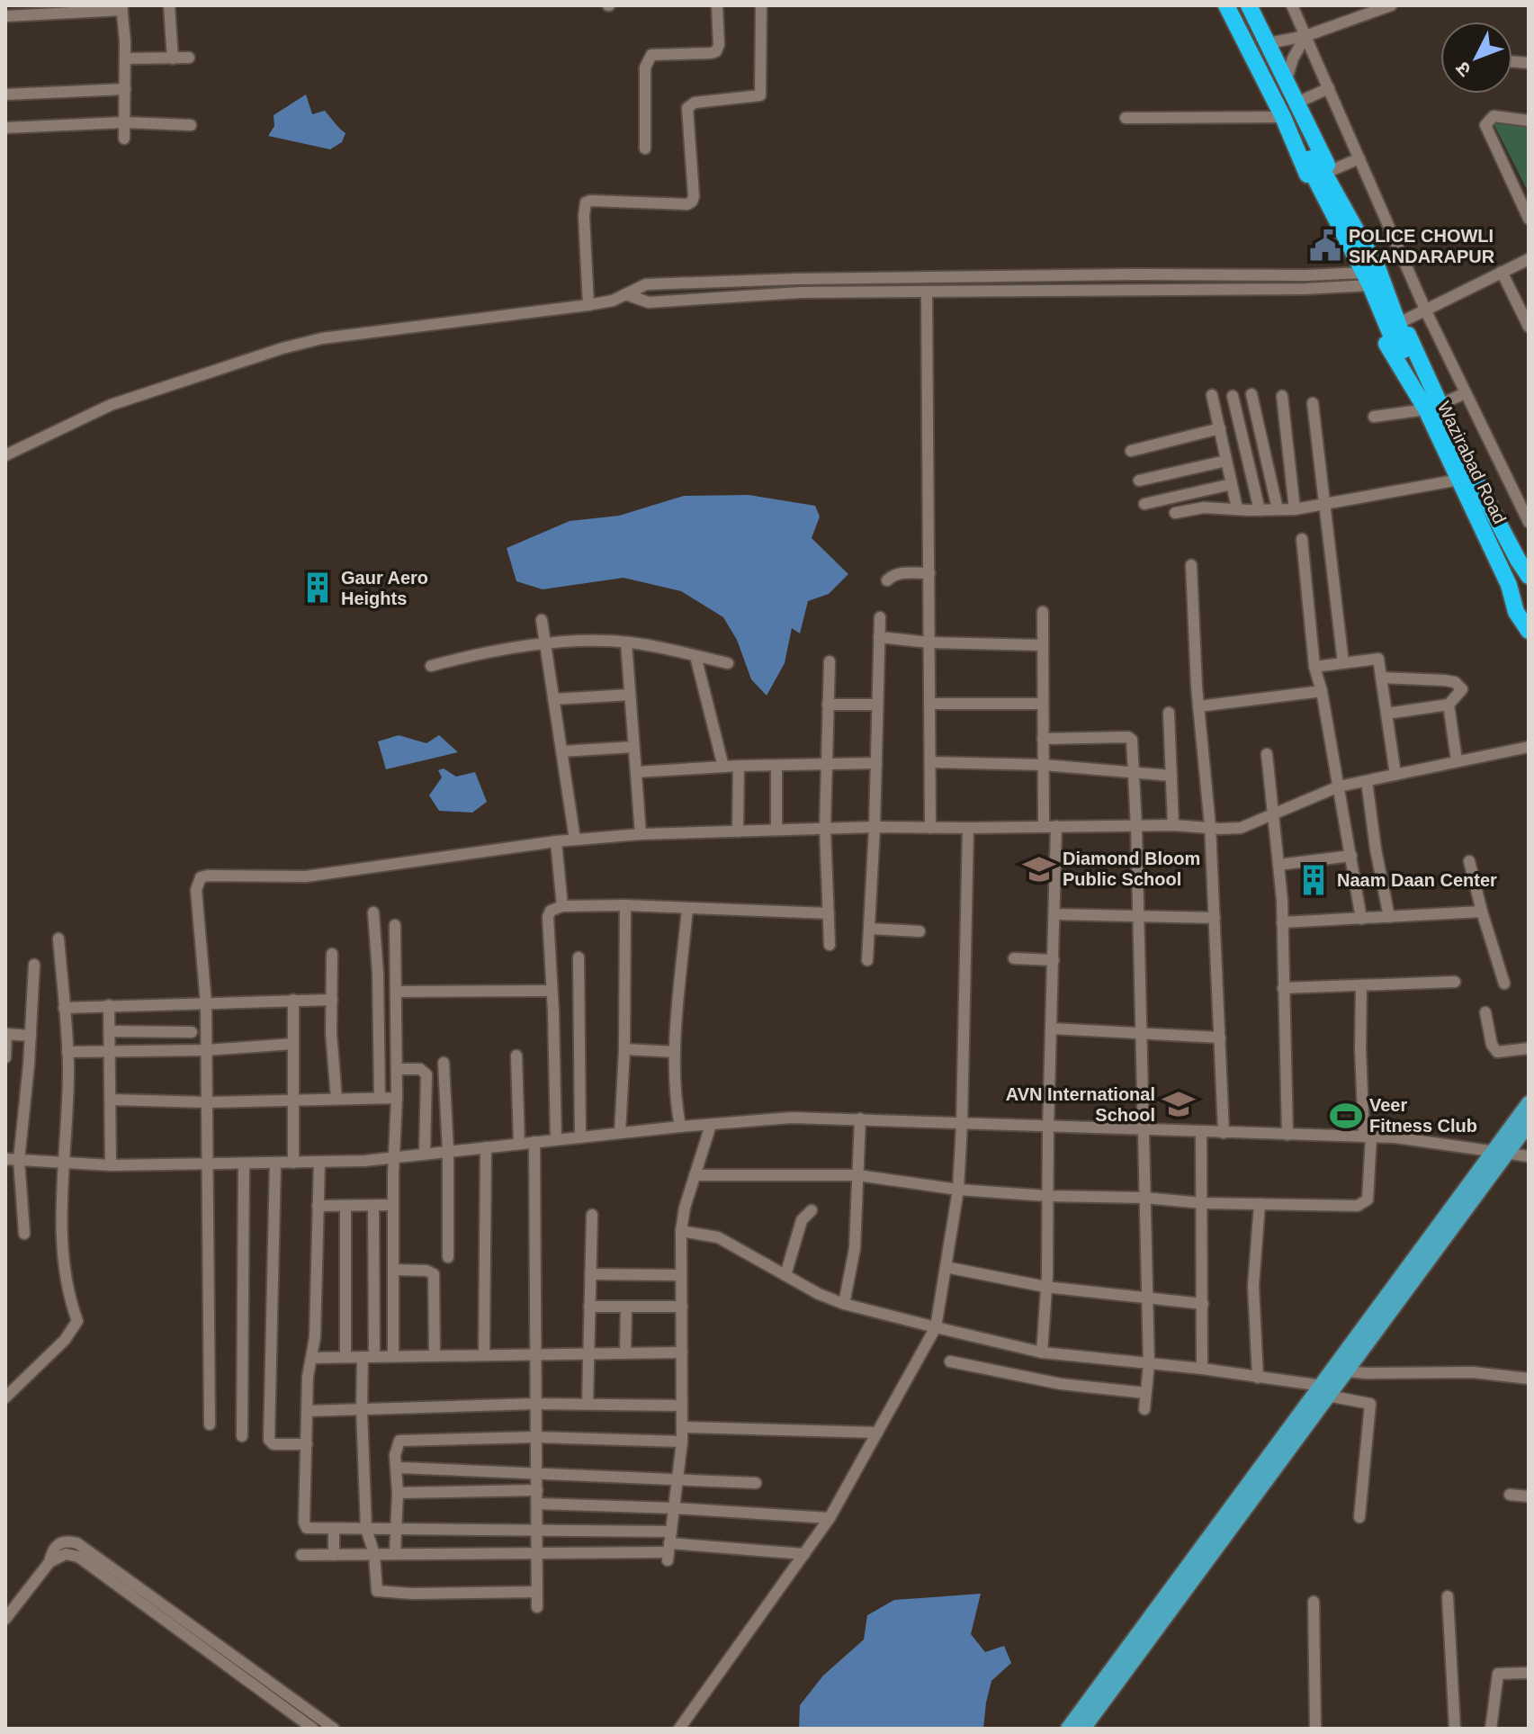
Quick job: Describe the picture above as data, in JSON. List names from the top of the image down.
{
  "streets": {
    "highway": ["Wazirabad Road"]
  },
  "places": {
    "public building": ["POLICE CHOWLI SIKANDARAPUR"],
    "building": ["Gaur Aero Heights", "Naam Daan Center"],
    "school or university": ["Diamond Bloom Public School", "AVN International School"],
    "sports": ["Veer Fitness Club"]
  },
  "north": "bottom left"
}
